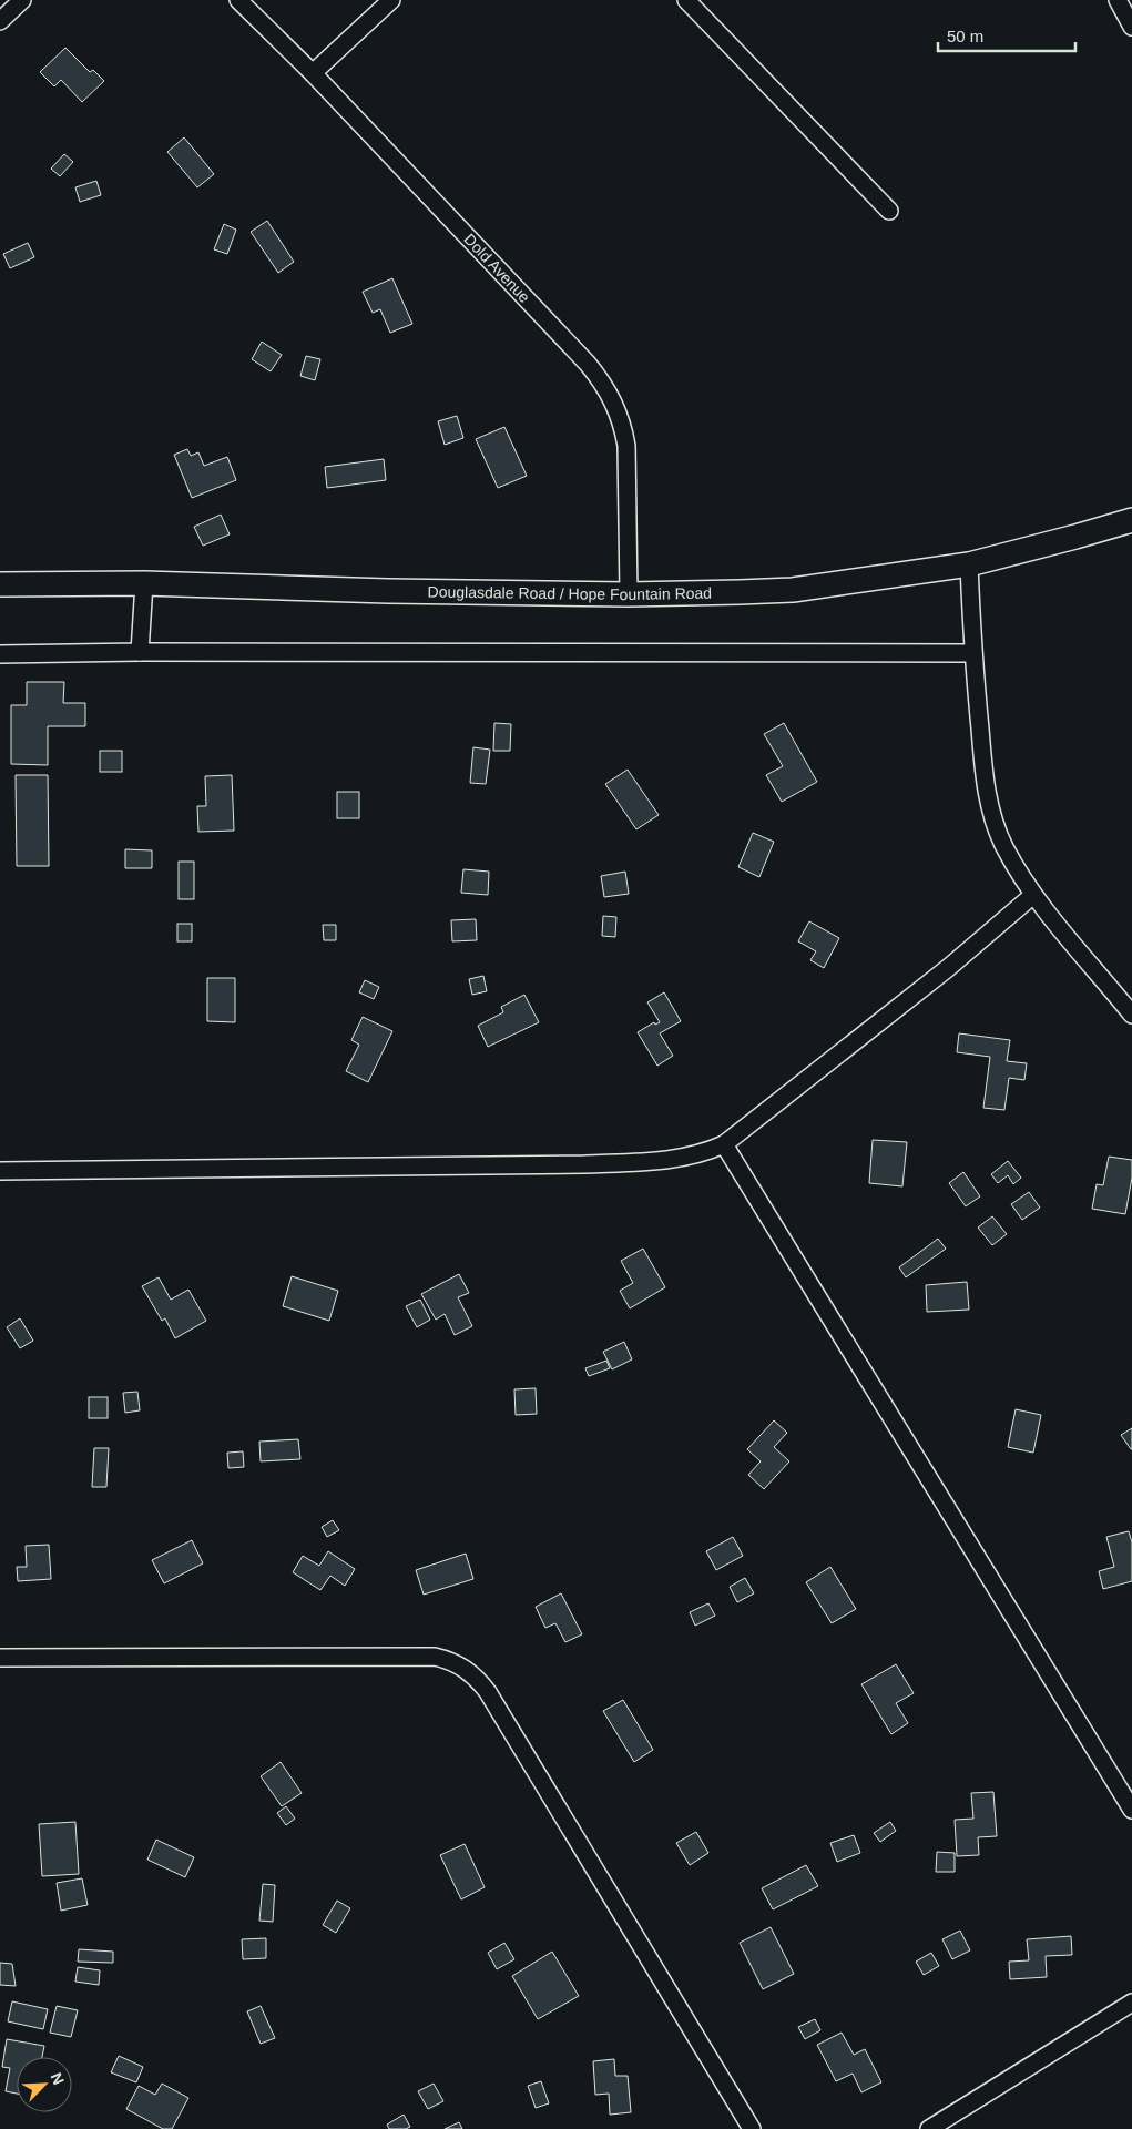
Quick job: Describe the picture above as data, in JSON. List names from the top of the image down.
{
  "streets": {
    "main road": ["Douglasdale Road / Hope Fountain Road"],
    "street": ["Dold Avenue"]
  },
  "crossings": [
    ["Dold Avenue", "Douglasdale Road / Hope Fountain Road"]
  ],
  "scale_bar": "50 m",
  "north": "top right"
}
